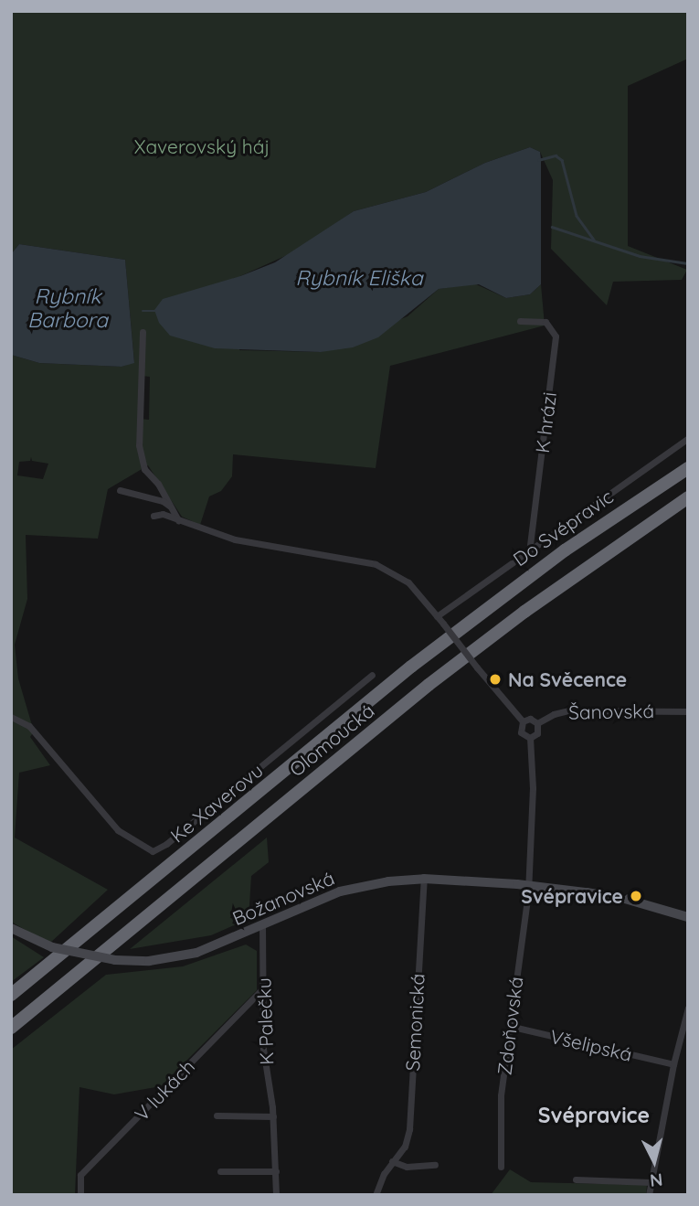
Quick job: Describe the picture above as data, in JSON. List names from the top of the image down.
{
  "streets": {
    "highway": ["Olomoucká"],
    "street": [
      "K hrázi",
      "Do Svépravic",
      "Šanovská",
      "Ke Xaverovu",
      "Božanovská",
      "K Palečku",
      "Semonická",
      "Zdoňovská",
      "Všelipská",
      "V lukách"
    ]
  },
  "crossings": [
    ["K hrázi", "Do Svépravic"],
    ["Šanovská", "Zdoňovská"],
    ["Božanovská", "K Palečku"],
    ["Božanovská", "Semonická"],
    ["Božanovská", "Zdoňovská"],
    ["K Palečku", "V lukách"],
    ["Zdoňovská", "Všelipská"]
  ],
  "districts": ["Svépravice"],
  "water": ["Rybník Eliška", "Rybník Barbora"],
  "parks": ["Xaverovský háj"],
  "places": ["Na Svěcence", "Svépravice"],
  "north": "bottom"
}
